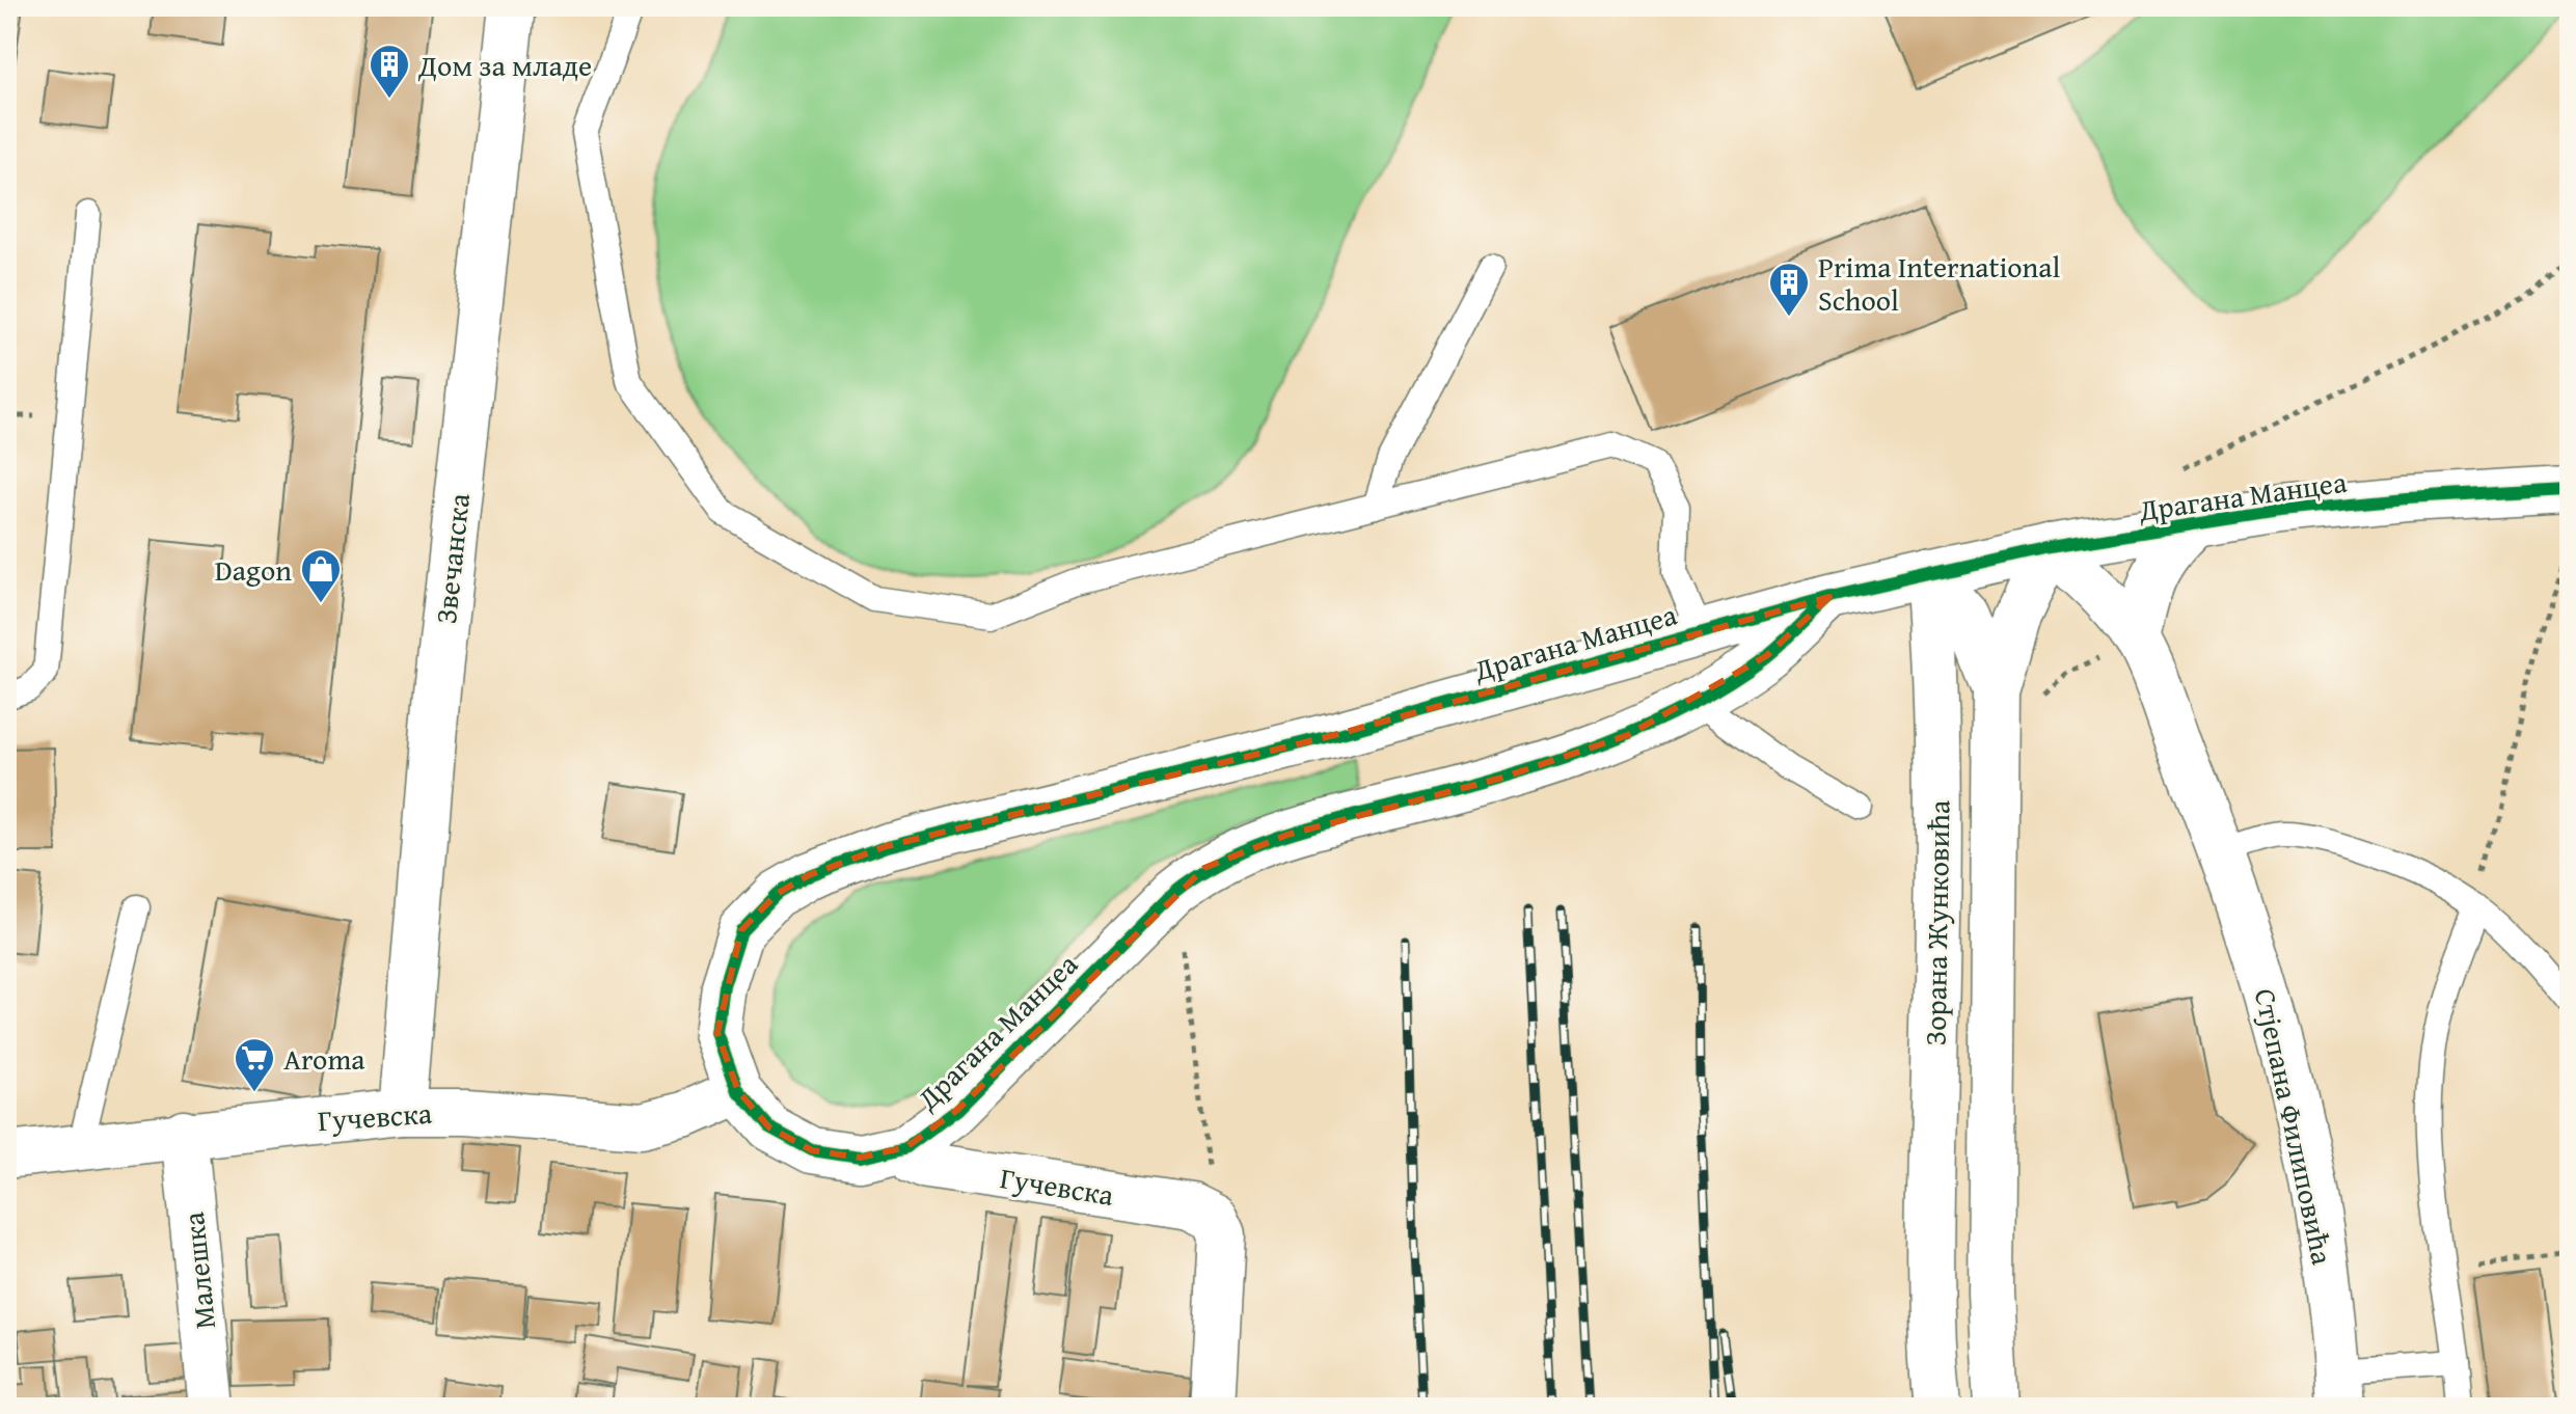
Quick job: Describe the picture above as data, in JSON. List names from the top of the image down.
{
  "streets": {
    "street": [
      "Драгана Манцеа",
      "Звечанска",
      "Зорана Жунковића",
      "Гучевска",
      "Стјепана Филиповића",
      "Малешка"
    ]
  },
  "crossings": [
    ["Драгана Манцеа", "Зорана Жунковића"],
    ["Драгана Манцеа", "Гучевска"],
    ["Драгана Манцеа", "Стјепана Филиповића"],
    ["Звечанска", "Гучевска"],
    ["Зорана Жунковића", "Стјепана Филиповића"],
    ["Гучевска", "Малешка"]
  ],
  "places": {
    "building": ["Дом за младе", "Prima International School"],
    "shop": ["Dagon"],
    "supermarket": ["Aroma"]
  }
}
